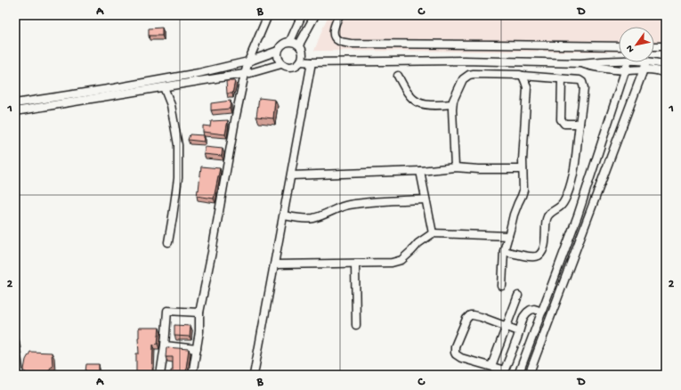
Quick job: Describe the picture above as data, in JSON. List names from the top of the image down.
{
  "north": "bottom left",
  "grid": {
    "columns": [
      "A",
      "B",
      "C",
      "D"
    ],
    "rows": ["1", "2"]
  }
}
